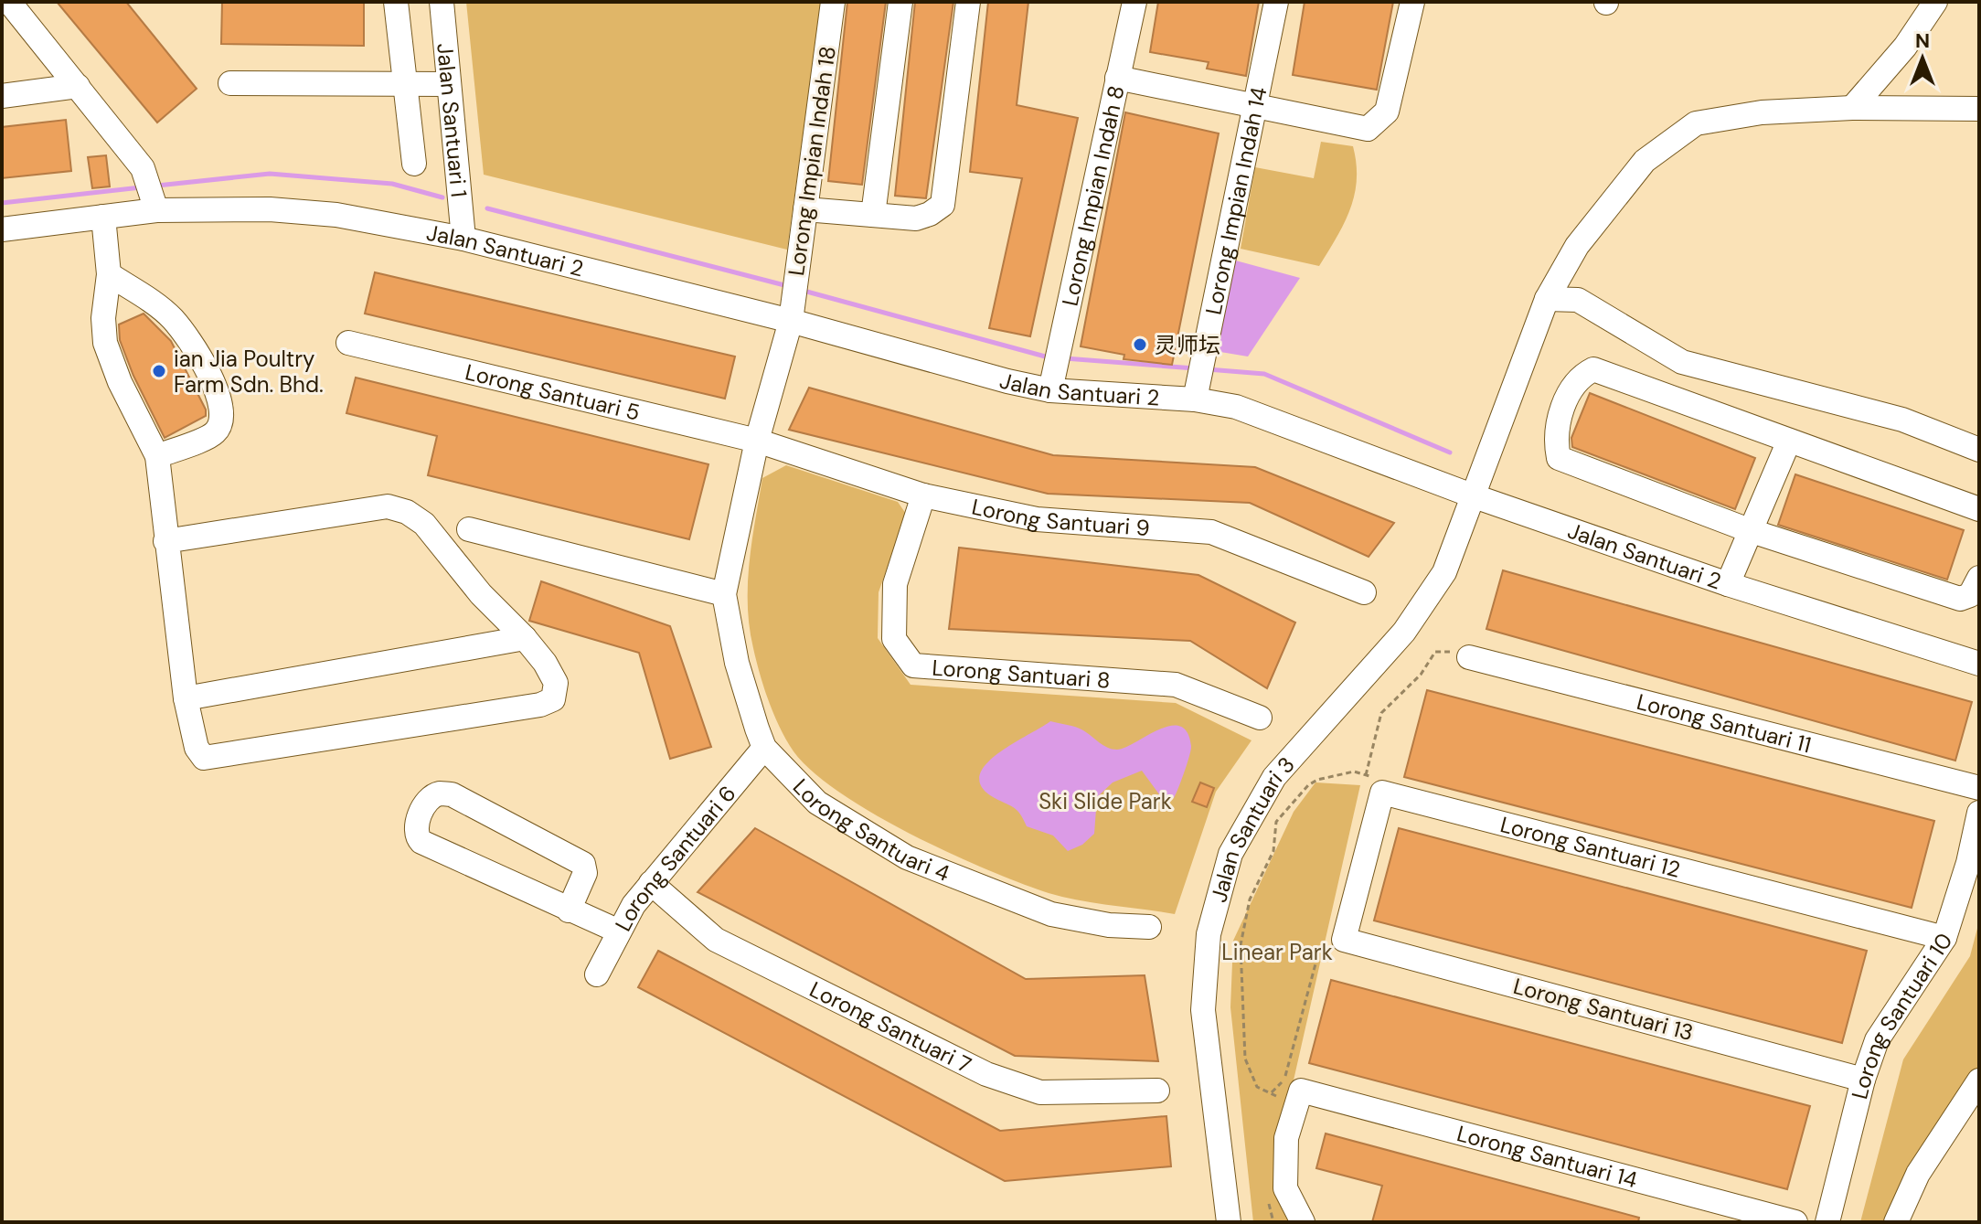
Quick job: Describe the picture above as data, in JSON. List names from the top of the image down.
{
  "streets": {
    "street": [
      "Jalan Santuari 1",
      "Lorong Impian Indah 18",
      "Lorong Impian Indah 8",
      "Lorong Impian Indah 14",
      "Jalan Santuari 2",
      "Lorong Santuari 5",
      "Lorong Santuari 9",
      "Lorong Santuari 8",
      "Lorong Santuari 11",
      "Lorong Santuari 4",
      "Jalan Santuari 3",
      "Lorong Santuari 12",
      "Lorong Santuari 6",
      "Lorong Santuari 13",
      "Lorong Santuari 10",
      "Lorong Santuari 7",
      "Lorong Santuari 14"
    ]
  },
  "crossings": [
    ["Jalan Santuari 1", "Jalan Santuari 2"],
    ["Lorong Impian Indah 18", "Jalan Santuari 2"],
    ["Lorong Impian Indah 18", "Lorong Santuari 4"],
    ["Lorong Impian Indah 8", "Jalan Santuari 2"],
    ["Lorong Impian Indah 14", "Jalan Santuari 2"],
    ["Jalan Santuari 2", "Lorong Santuari 4"],
    ["Jalan Santuari 2", "Jalan Santuari 3"],
    ["Lorong Santuari 5", "Lorong Santuari 9"],
    ["Lorong Santuari 5", "Lorong Santuari 4"],
    ["Lorong Santuari 9", "Lorong Santuari 8"],
    ["Lorong Santuari 9", "Lorong Santuari 4"],
    ["Lorong Santuari 4", "Lorong Santuari 6"],
    ["Lorong Santuari 12", "Lorong Santuari 10"],
    ["Lorong Santuari 6", "Lorong Santuari 7"],
    ["Lorong Santuari 13", "Lorong Santuari 10"]
  ],
  "parks": ["Ski Slide Park", "Linear Park"],
  "places": ["灵师坛", "ian Jia Poultry Farm Sdn. Bhd."],
  "north": "top"
}
